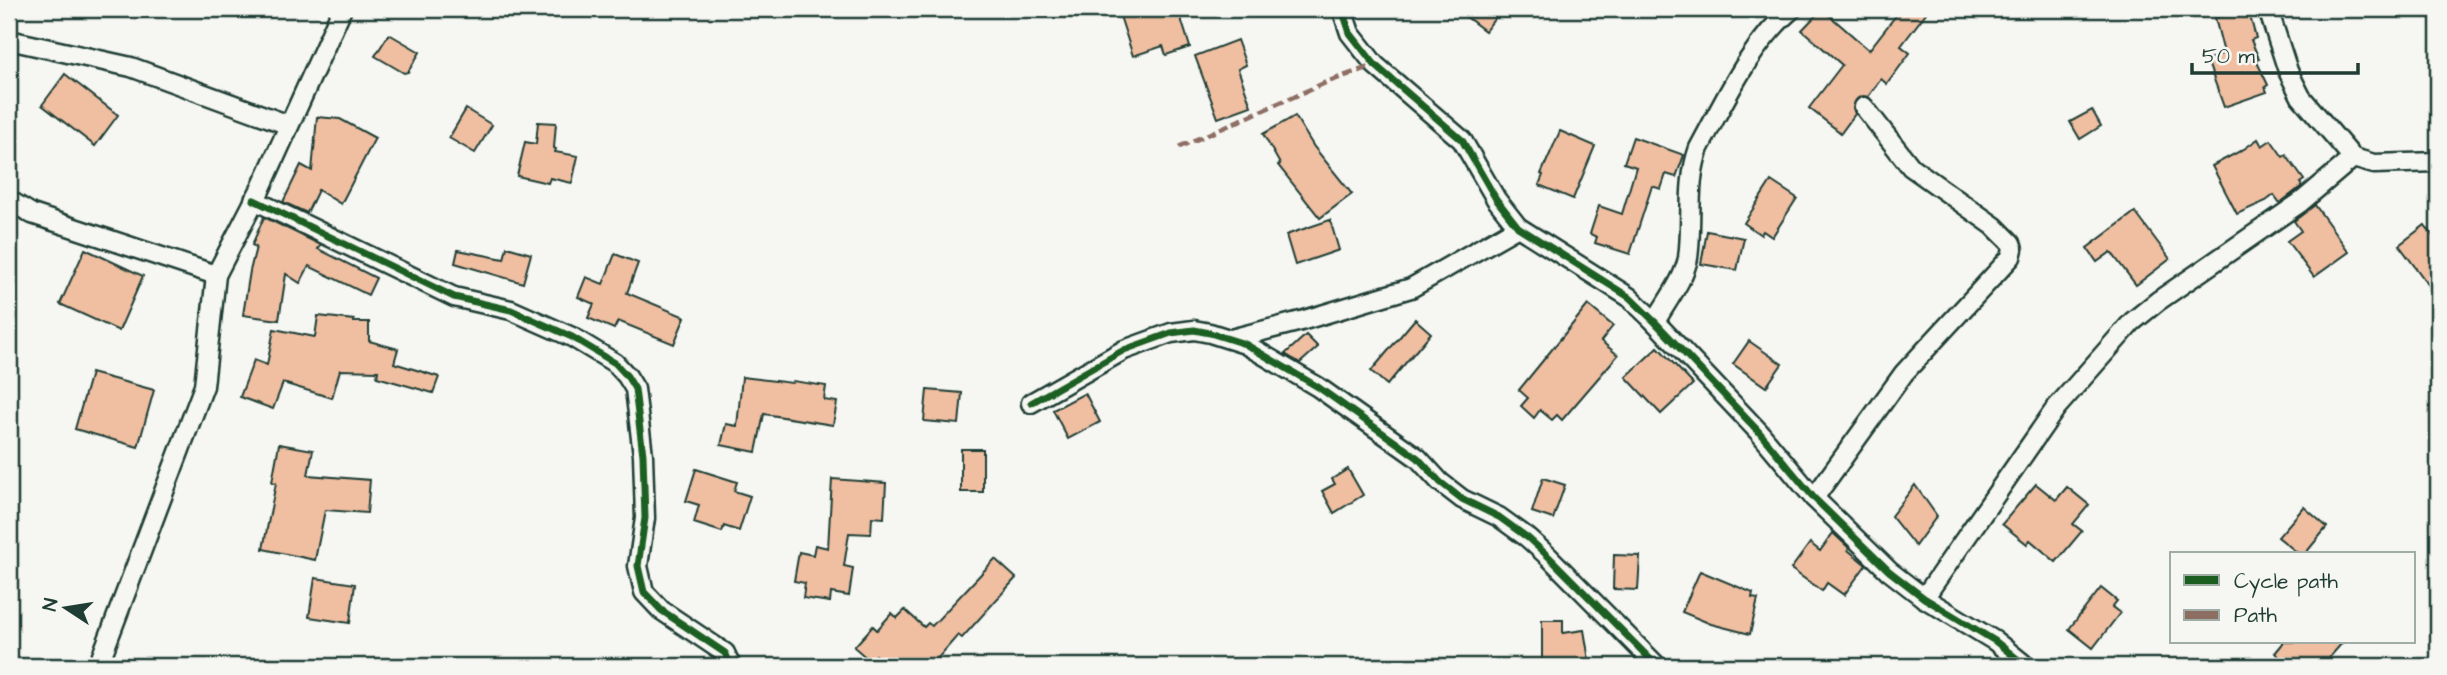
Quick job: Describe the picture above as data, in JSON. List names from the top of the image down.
{
  "legend": ["Cycle path", "Path"],
  "scale_bar": "50 m",
  "north": "left"
}
